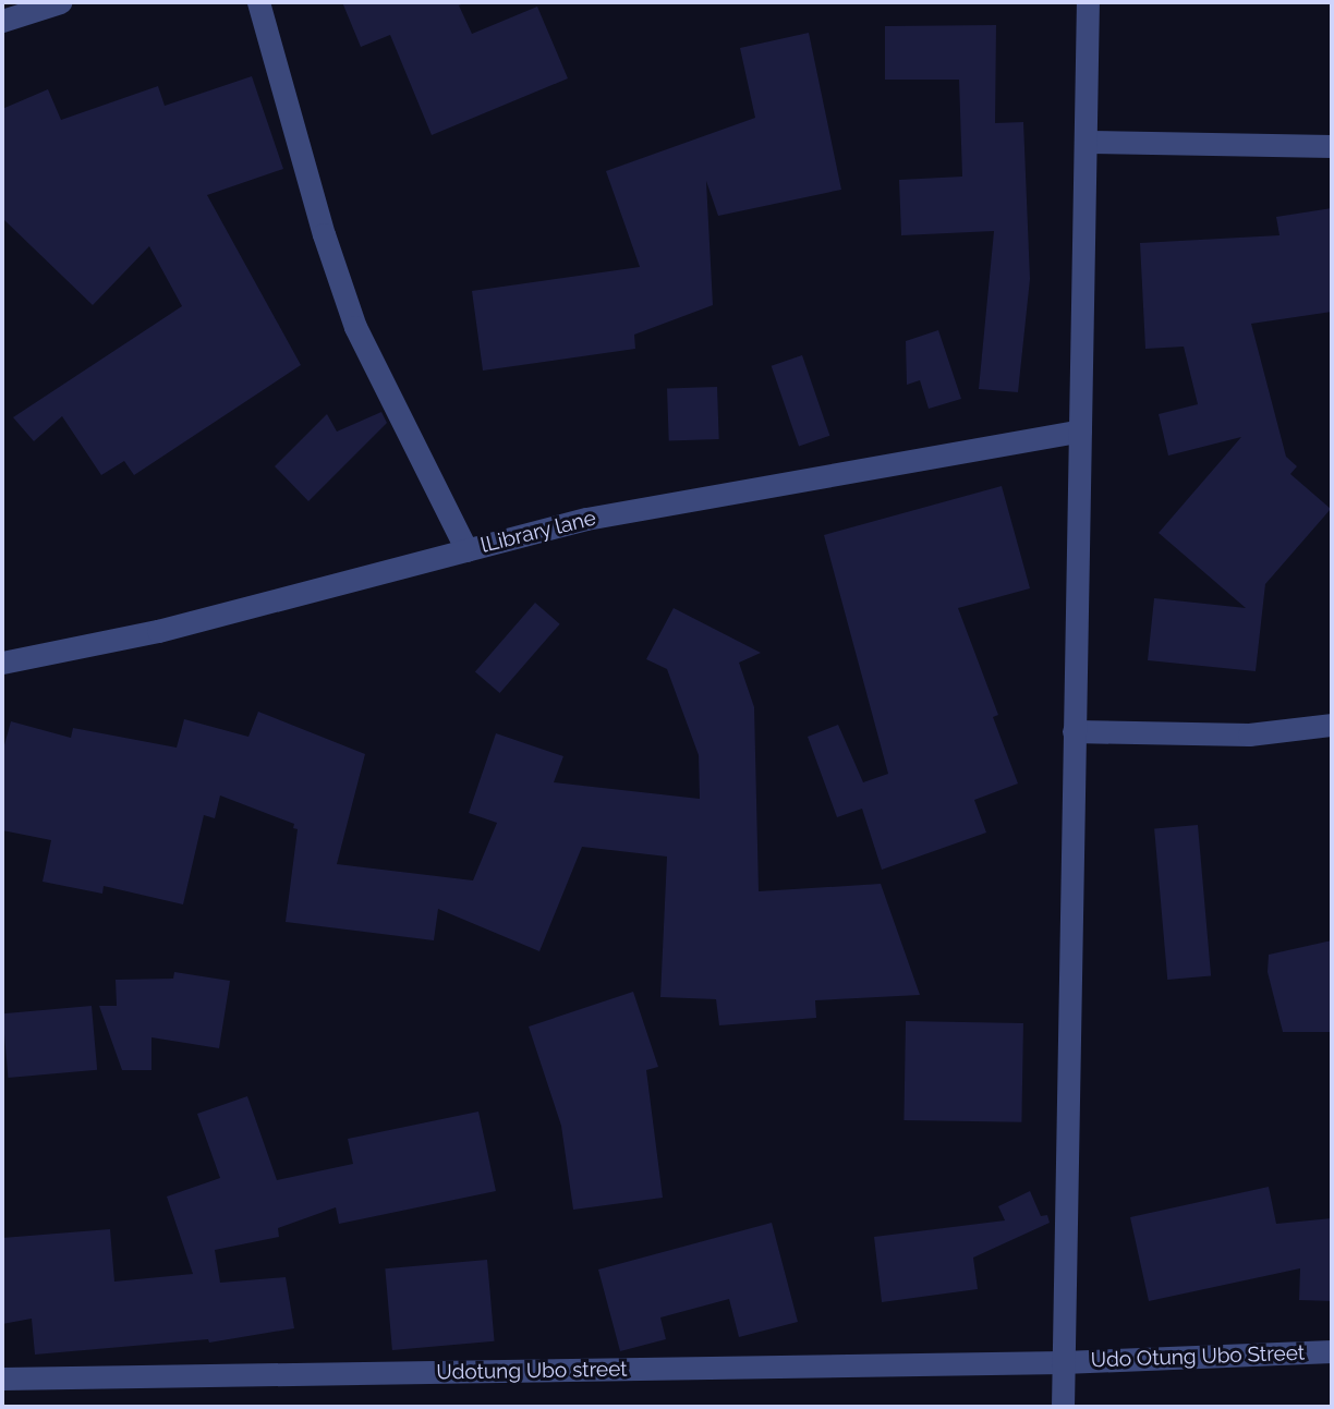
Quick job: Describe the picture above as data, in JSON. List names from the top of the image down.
{
  "streets": {
    "street": ["lLibrary lane", "Udo Otung Ubo Street", "Udotung Ubo street"]
  },
  "crossings": [
    ["Udo Otung Ubo Street", "Udotung Ubo street"]
  ]
}
